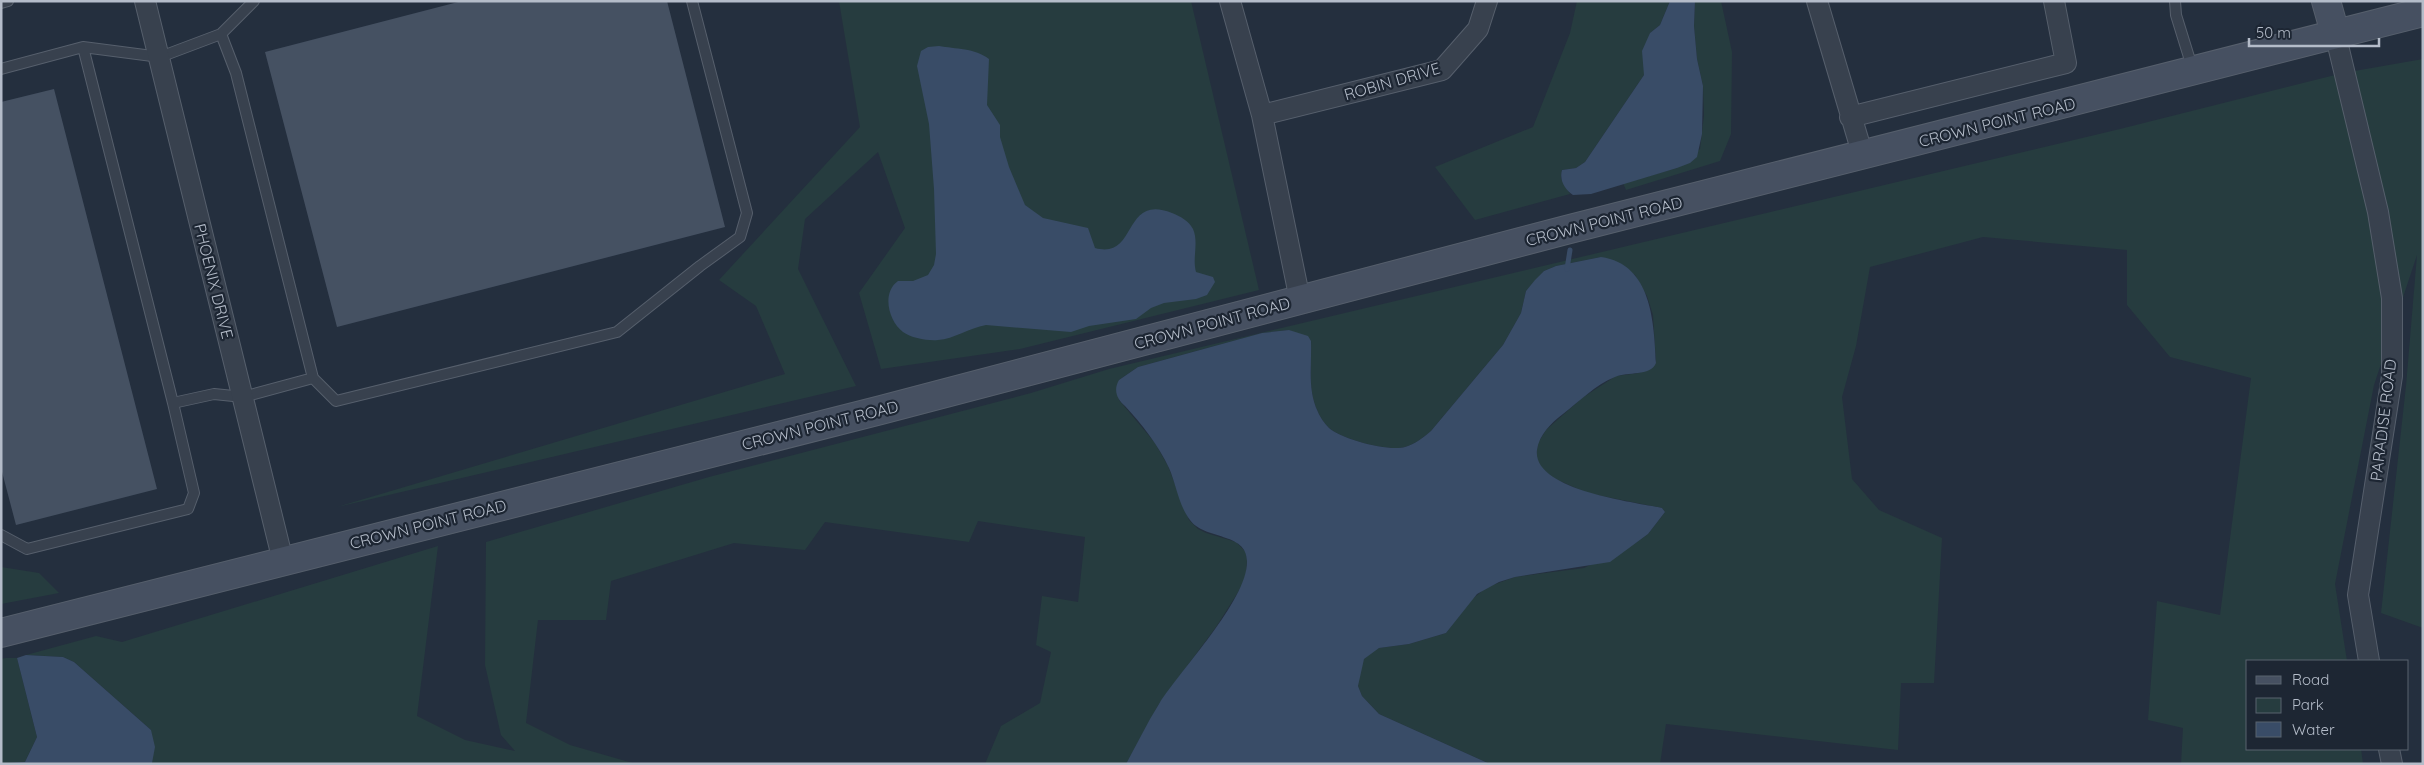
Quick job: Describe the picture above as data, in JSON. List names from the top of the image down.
{
  "streets": {
    "main road": ["CROWN POINT ROAD"],
    "street": ["ROBIN DRIVE", "PHOENIX DRIVE", "PARADISE ROAD"]
  },
  "crossings": [
    ["CROWN POINT ROAD", "PHOENIX DRIVE"],
    ["CROWN POINT ROAD", "PARADISE ROAD"]
  ],
  "legend": ["Road", "Park", "Water"],
  "scale_bar": "50 m"
}
